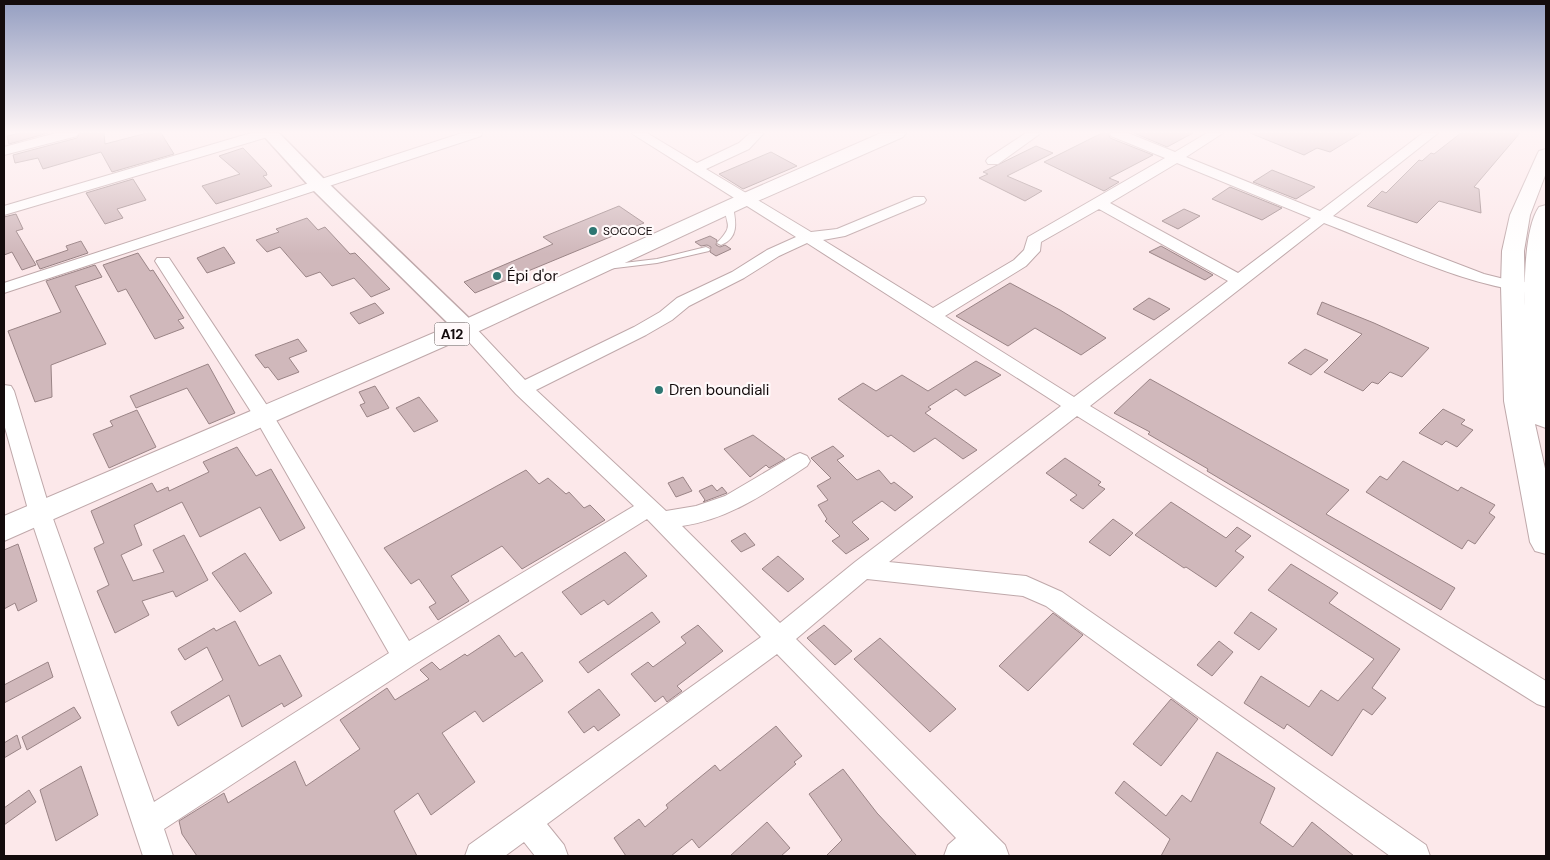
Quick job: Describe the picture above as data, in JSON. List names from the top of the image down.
{
  "streets": {
    "main road": ["A12"]
  },
  "places": ["SOCOCE", "Épi d'or", "Dren boundiali"]
}
